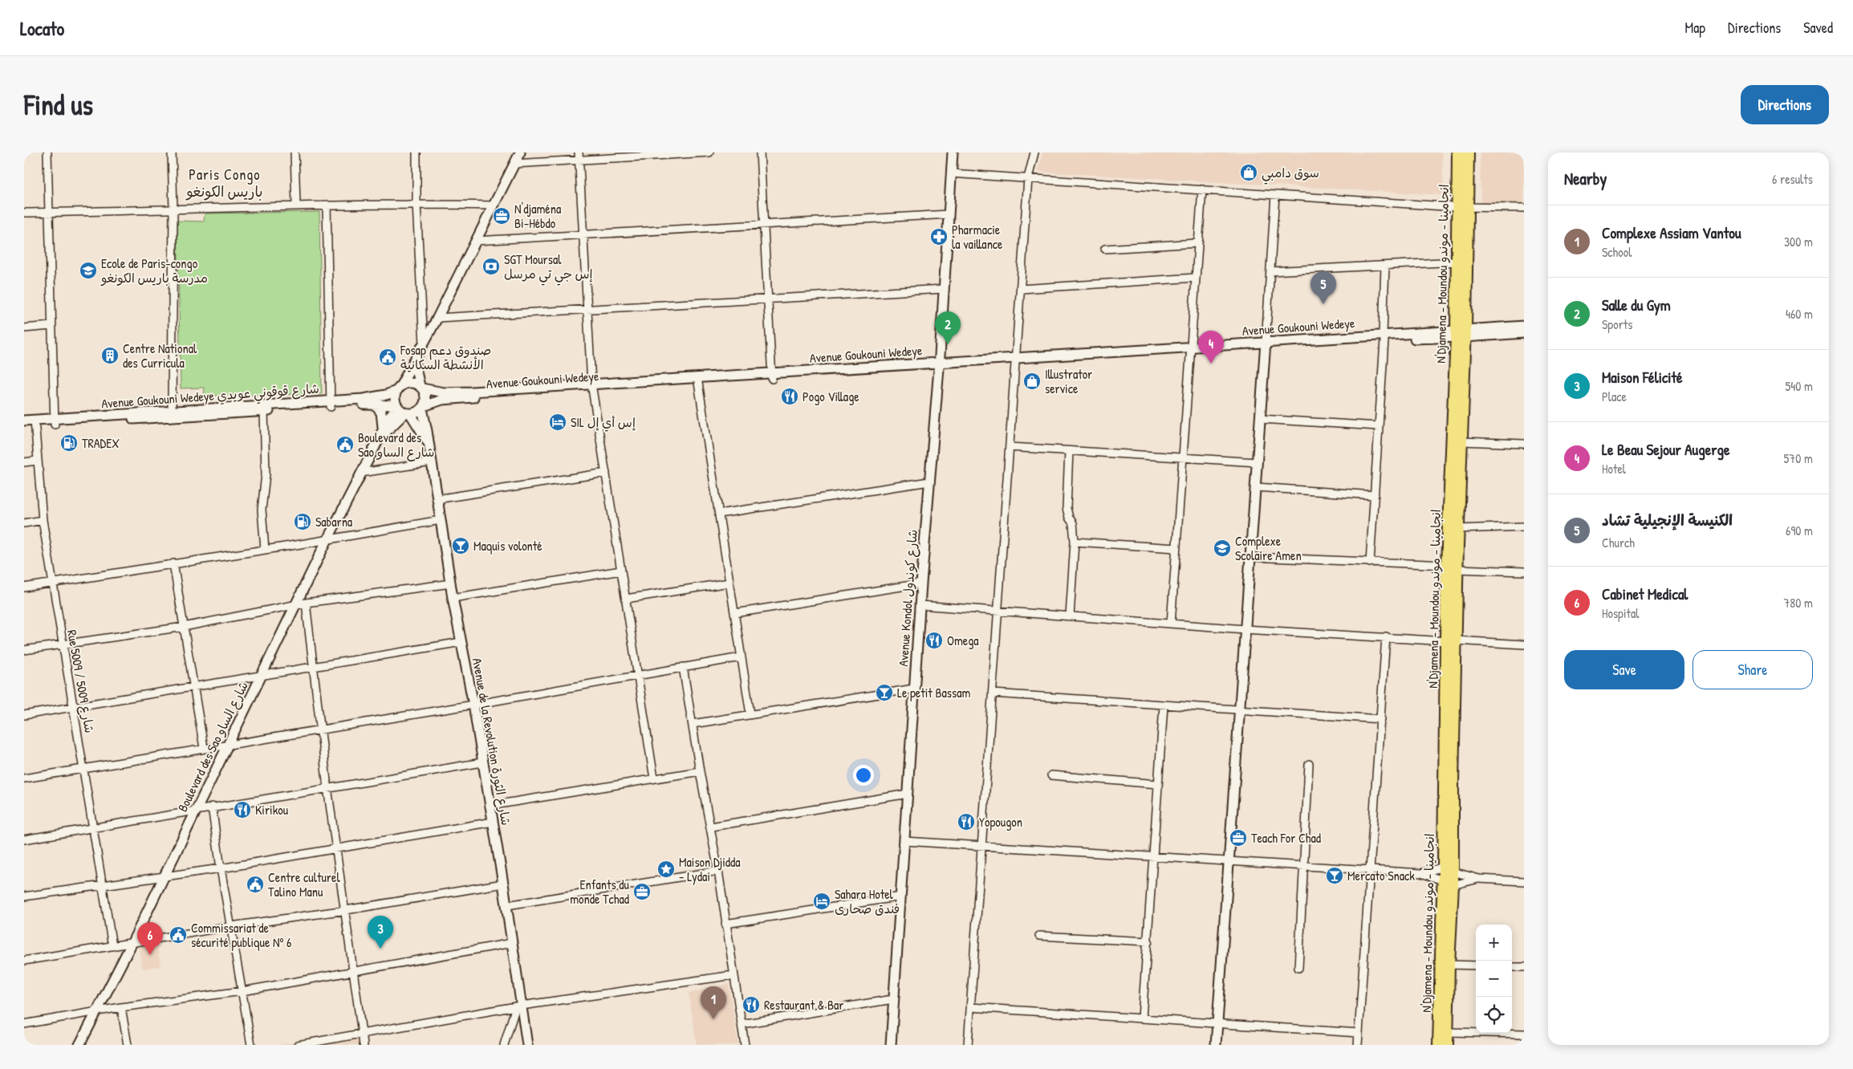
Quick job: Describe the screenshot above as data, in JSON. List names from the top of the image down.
{
  "streets": {
    "main road": ["N'Djamena - Moundou انجامينا - موندو"],
    "street": [
      "Avenue Goukouni Wedeye",
      "Avenue Goukouni Wedeye شارع قوقوني عويدي",
      "Avenue Kondol شارع كوندول",
      "Rue 5009 / شارع 5009",
      "Avenue de la Revolution شارع الثورة",
      "Boulevard des Sao شارع الساو"
    ]
  },
  "crossings": [
    ["N'Djamena - Moundou انجامينا - موندو", "Avenue Goukouni Wedeye"],
    ["Avenue Goukouni Wedeye", "Avenue Goukouni Wedeye شارع قوقوني عويدي"],
    ["Avenue Goukouni Wedeye", "Avenue Kondol شارع كوندول"],
    ["Avenue Goukouni Wedeye", "Avenue de la Revolution شارع الثورة"],
    ["Avenue Goukouni Wedeye", "Boulevard des Sao شارع الساو"],
    ["Avenue Goukouni Wedeye شارع قوقوني عويدي", "Rue 5009 / شارع 5009"],
    ["Avenue Goukouni Wedeye شارع قوقوني عويدي", "Avenue de la Revolution شارع الثورة"],
    ["Avenue Goukouni Wedeye شارع قوقوني عويدي", "Boulevard des Sao شارع الساو"],
    ["Avenue de la Revolution شارع الثورة", "Boulevard des Sao شارع الساو"]
  ],
  "districts": ["Paris Congo باريس الكونغو"],
  "places": {
    "shop": ["سوق دامبي", "Illustrator service"],
    "office": ["N'djaména Bi-Hébdo", "Teach For Chad", "Enfants du monde Tchad"],
    "pharmacy": ["Pharmacie la vaillance"],
    "bank": ["SGT Moursal إس جي تي مرسل"],
    "school or university": ["Ecole de Paris-congo مدرسة باريس الكونغو", "Complexe Scolaire Amen"],
    "building": ["Centre National des Curricula"],
    "public building": [
      "Fosap صندوق دعم الأنشطة السكانية",
      "Boulevard des Sao شارع الساو",
      "Centre culturel Talino Manu",
      "Commissariat de sécurité publique Nº 6"
    ],
    "restaurant": [
      "Pogo Village",
      "Omega",
      "Kirikou",
      "Yopougon",
      "Restaurant & Bar"
    ],
    "hotel": ["SIL إس أي إل", "Sahara Hotel فندق صحارى"],
    "fuel station": ["TRADEX", "Sabarna"],
    "bar": ["Maquis volonté", "Le petit Bassam", "Mercato Snack"],
    "place": ["Maison Djidda - Lydai"]
  },
  "page": {
    "header": "Locato",
    "nav": ["Map", "Directions", "Saved"],
    "buttons": [
      "Directions",
      ["Save", "Share"]
    ],
    "title": "Find us",
    "heading": ["Nearby", "6 results"],
    "list": [
      {
        "mark": "1",
        "name": "Complexe Assiam Vantou",
        "note": "School",
        "value": "300 m"
      },
      {
        "mark": "2",
        "name": "Salle du Gym",
        "note": "Sports",
        "value": "460 m"
      },
      {
        "mark": "3",
        "name": "Maison Félicité",
        "note": "Place",
        "value": "540 m"
      },
      {
        "mark": "4",
        "name": "Le Beau Sejour Augerge",
        "note": "Hotel",
        "value": "570 m"
      },
      {
        "mark": "5",
        "name": "الكنيسة الإنجيلية تشاد",
        "note": "Church",
        "value": "690 m"
      },
      {
        "mark": "6",
        "name": "Cabinet Medical",
        "note": "Hospital",
        "value": "780 m"
      }
    ],
    "pins": [
      "5",
      "2",
      "4",
      "3",
      "6",
      "1"
    ],
    "map_buttons": ["+", "−"]
  }
}
